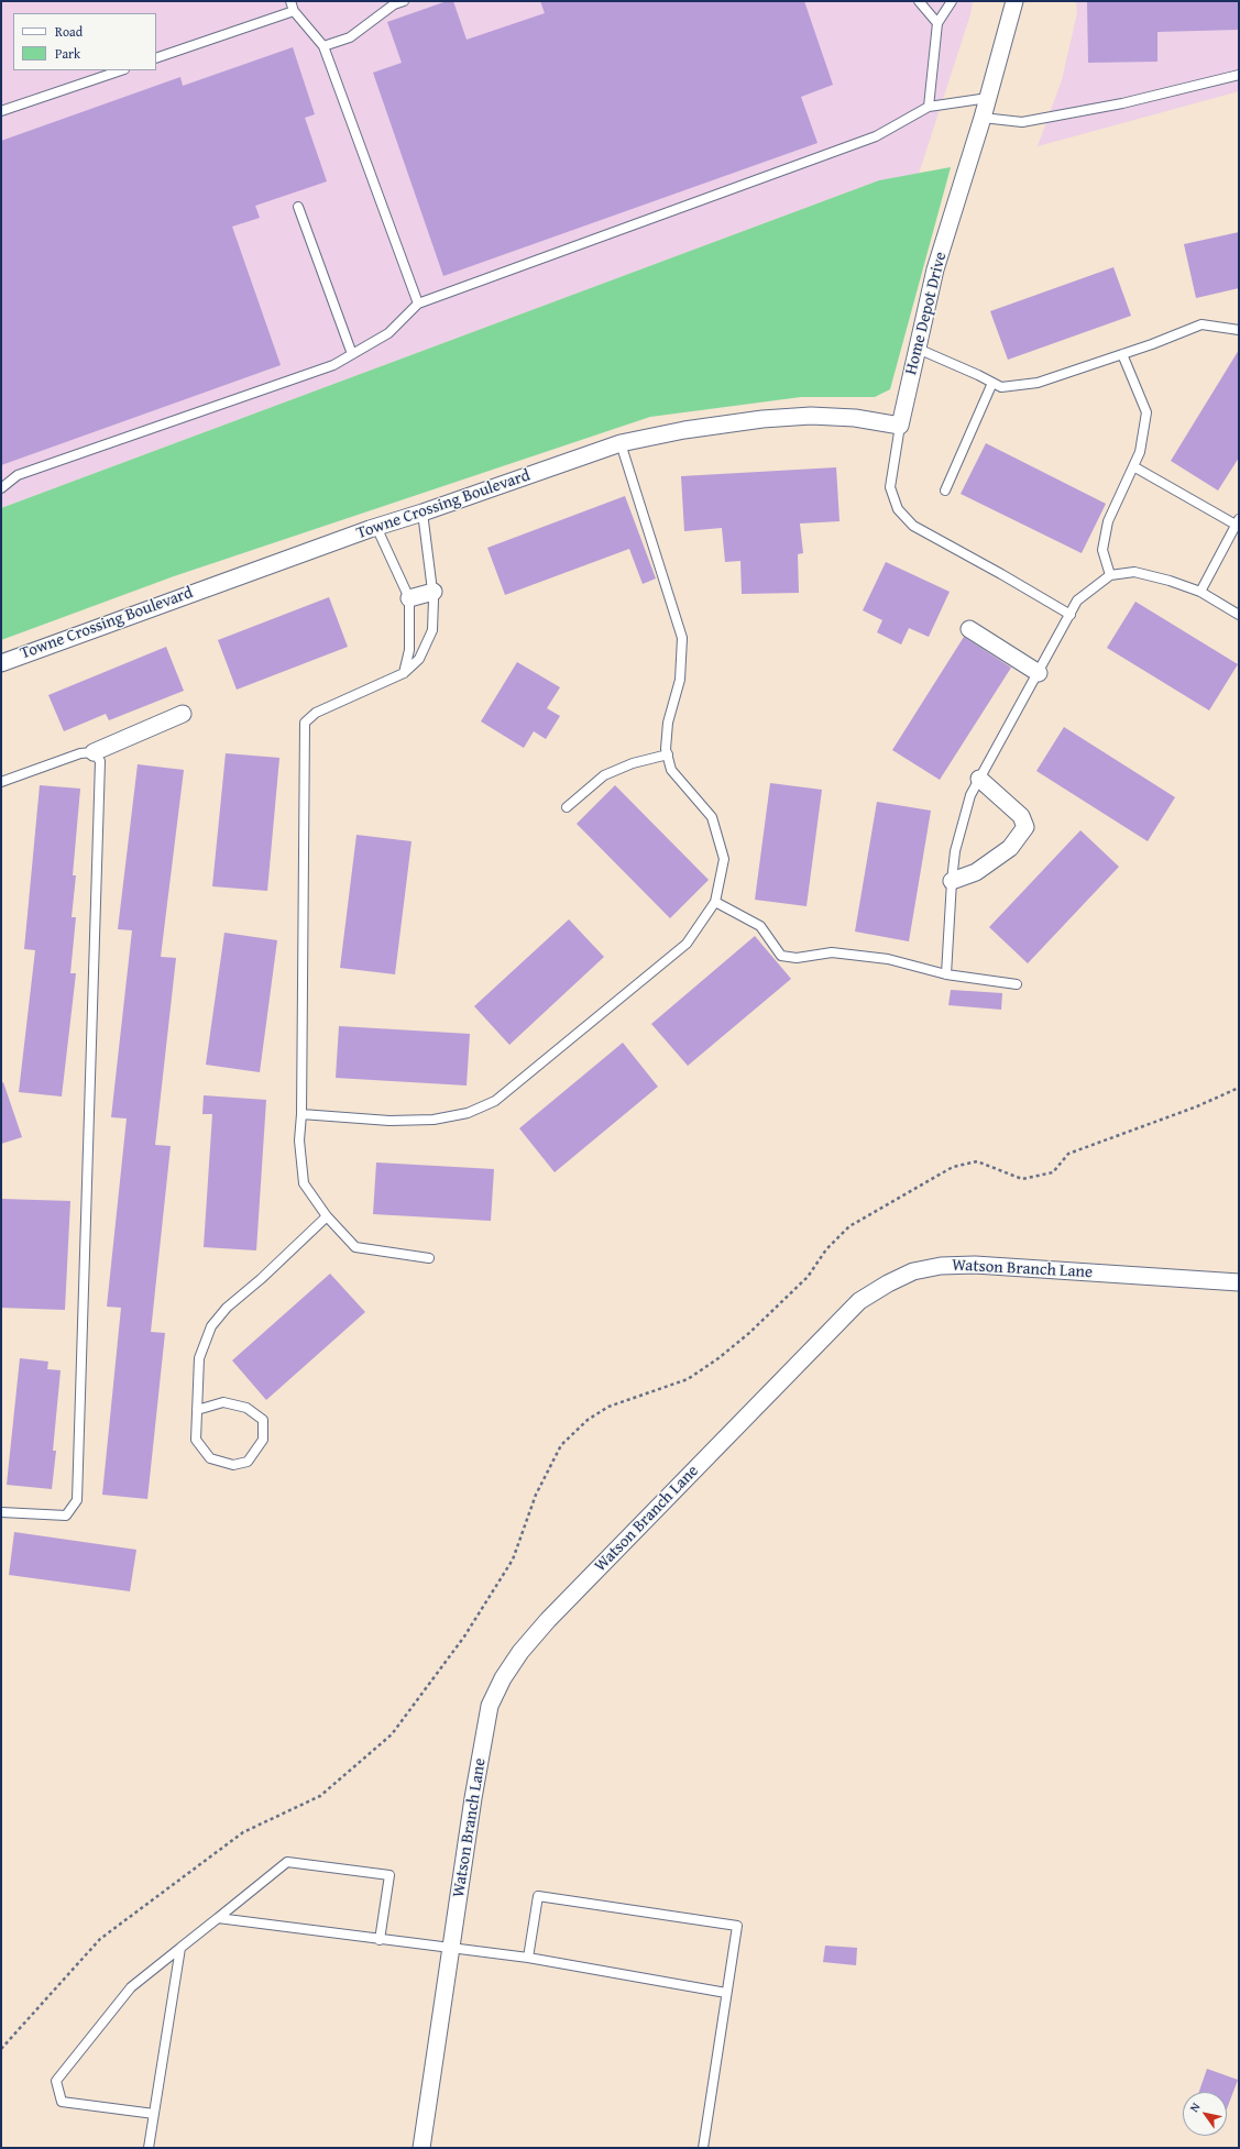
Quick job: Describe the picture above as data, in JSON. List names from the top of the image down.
{
  "streets": {
    "street": ["Home Depot Drive", "Towne Crossing Boulevard", "Watson Branch Lane"]
  },
  "crossings": [
    ["Home Depot Drive", "Towne Crossing Boulevard"]
  ],
  "legend": ["Road", "Park"],
  "north": "top left"
}
